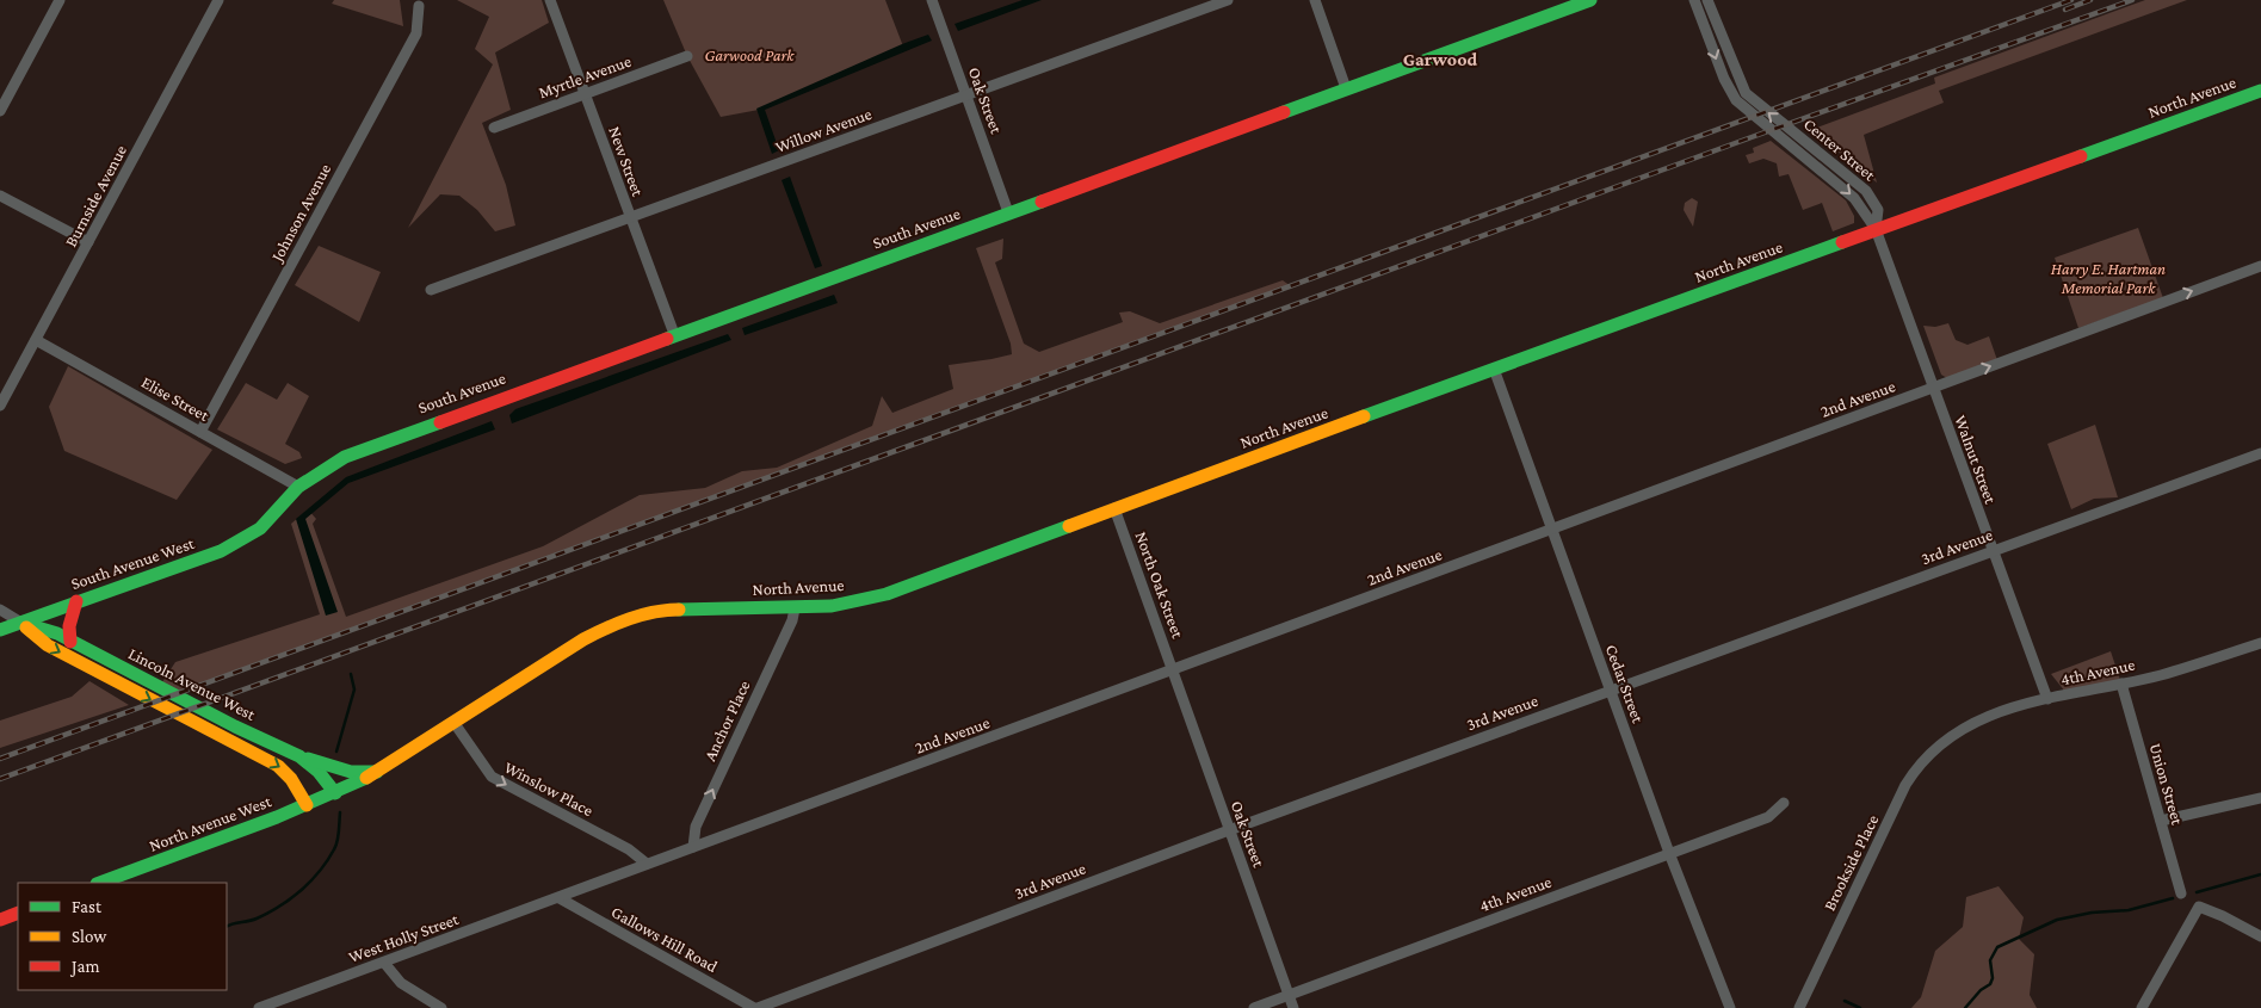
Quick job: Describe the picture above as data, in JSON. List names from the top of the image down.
{
  "streets": {
    "main road": [
      "North Avenue",
      "South Avenue",
      "South Avenue West",
      "Lincoln Avenue West",
      "North Avenue West"
    ],
    "street": [
      "Myrtle Avenue",
      "Oak Street",
      "Willow Avenue",
      "Center Street",
      "New Street",
      "Burnside Avenue",
      "Johnson Avenue",
      "Elise Street",
      "2nd Avenue",
      "Walnut Street",
      "3rd Avenue",
      "North Oak Street",
      "4th Avenue",
      "Cedar Street",
      "Anchor Place",
      "Union Street",
      "Winslow Place",
      "Brookside Place",
      "West Holly Street",
      "Gallows Hill Road"
    ]
  },
  "crossings": [
    ["Myrtle Avenue", "New Street"],
    ["North Avenue", "Center Street"],
    ["North Avenue", "Walnut Street"],
    ["North Avenue", "North Oak Street"],
    ["North Avenue", "Lincoln Avenue West"],
    ["North Avenue", "Cedar Street"],
    ["North Avenue", "Anchor Place"],
    ["North Avenue", "Winslow Place"],
    ["North Avenue", "North Avenue West"],
    ["Oak Street", "Willow Avenue"],
    ["Oak Street", "South Avenue"],
    ["Oak Street", "2nd Avenue"],
    ["Oak Street", "3rd Avenue"],
    ["Oak Street", "North Oak Street"],
    ["Oak Street", "4th Avenue"],
    ["Willow Avenue", "New Street"],
    ["Center Street", "Walnut Street"],
    ["New Street", "South Avenue"],
    ["Burnside Avenue", "Elise Street"],
    ["Johnson Avenue", "Elise Street"],
    ["South Avenue", "Elise Street"],
    ["South Avenue", "South Avenue West"],
    ["2nd Avenue", "Walnut Street"],
    ["2nd Avenue", "North Oak Street"],
    ["2nd Avenue", "Cedar Street"],
    ["2nd Avenue", "Anchor Place"],
    ["2nd Avenue", "Winslow Place"],
    ["2nd Avenue", "West Holly Street"],
    ["2nd Avenue", "Gallows Hill Road"],
    ["Walnut Street", "3rd Avenue"],
    ["Walnut Street", "4th Avenue"],
    ["3rd Avenue", "Cedar Street"],
    ["3rd Avenue", "Gallows Hill Road"],
    ["South Avenue West", "Lincoln Avenue West"],
    ["4th Avenue", "Cedar Street"],
    ["4th Avenue", "Union Street"],
    ["4th Avenue", "Brookside Place"],
    ["Lincoln Avenue West", "North Avenue West"],
    ["West Holly Street", "Gallows Hill Road"]
  ],
  "one_way": ["Lincoln Avenue West", "Anchor Place", "Winslow Place"],
  "districts": ["Garwood"],
  "parks": ["Garwood Park", "Harry E. Hartman Memorial Park"],
  "legend": ["Fast", "Slow", "Jam"]
}
